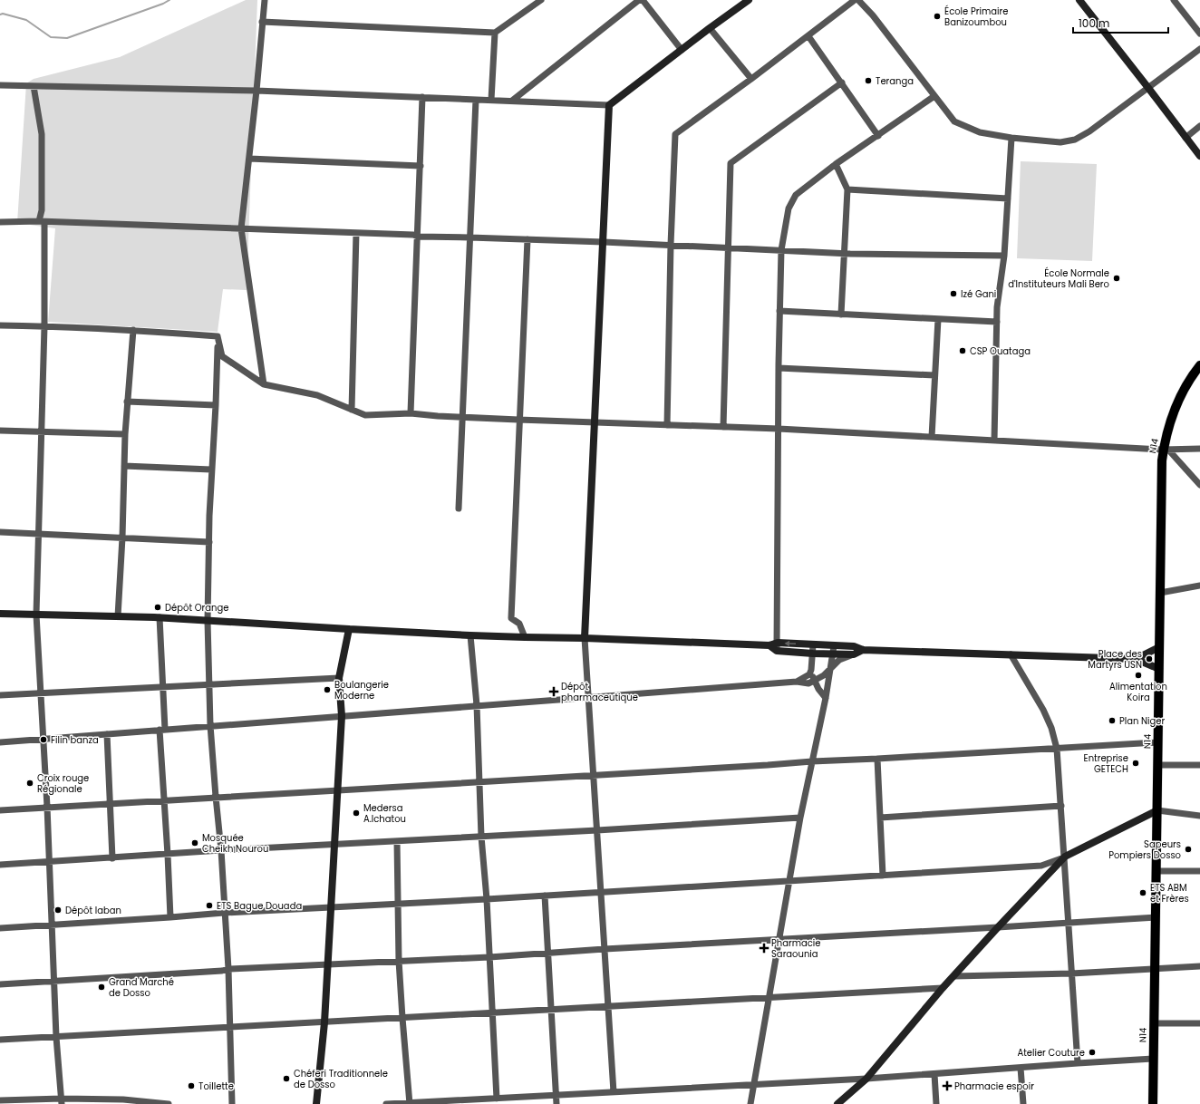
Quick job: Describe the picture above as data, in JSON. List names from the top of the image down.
{
  "streets": {
    "main road": ["N14"]
  },
  "places": {
    "other": [
      "École Primaire Banizoumbou",
      "Teranga",
      "École Normale d'Instituteurs Mali Bero",
      "Izé Gani",
      "CSP Ouataga",
      "Dépôt Orange",
      "Place des Martyrs USN",
      "Alimentation Koira",
      "Boulangerie Moderne",
      "Plan Niger",
      "Filin banza",
      "Entreprise GETECH",
      "Croix rouge Régionale",
      "Medersa A.Ichatou",
      "Mosquée Cheikh Nourou",
      "Sapeurs Pompiers Dosso",
      "ETS ABM et Frères",
      "ETS Bague Douada",
      "Dépôt laban",
      "Grand Marché de Dosso",
      "Atelier Couture",
      "Chéferi Traditionnele de Dosso",
      "Toillette"
    ],
    "health": ["Dépôt pharmaceutique", "Pharmacie Saraounia", "Pharmacie espoir"]
  },
  "scale_bar": "100 m"
}
